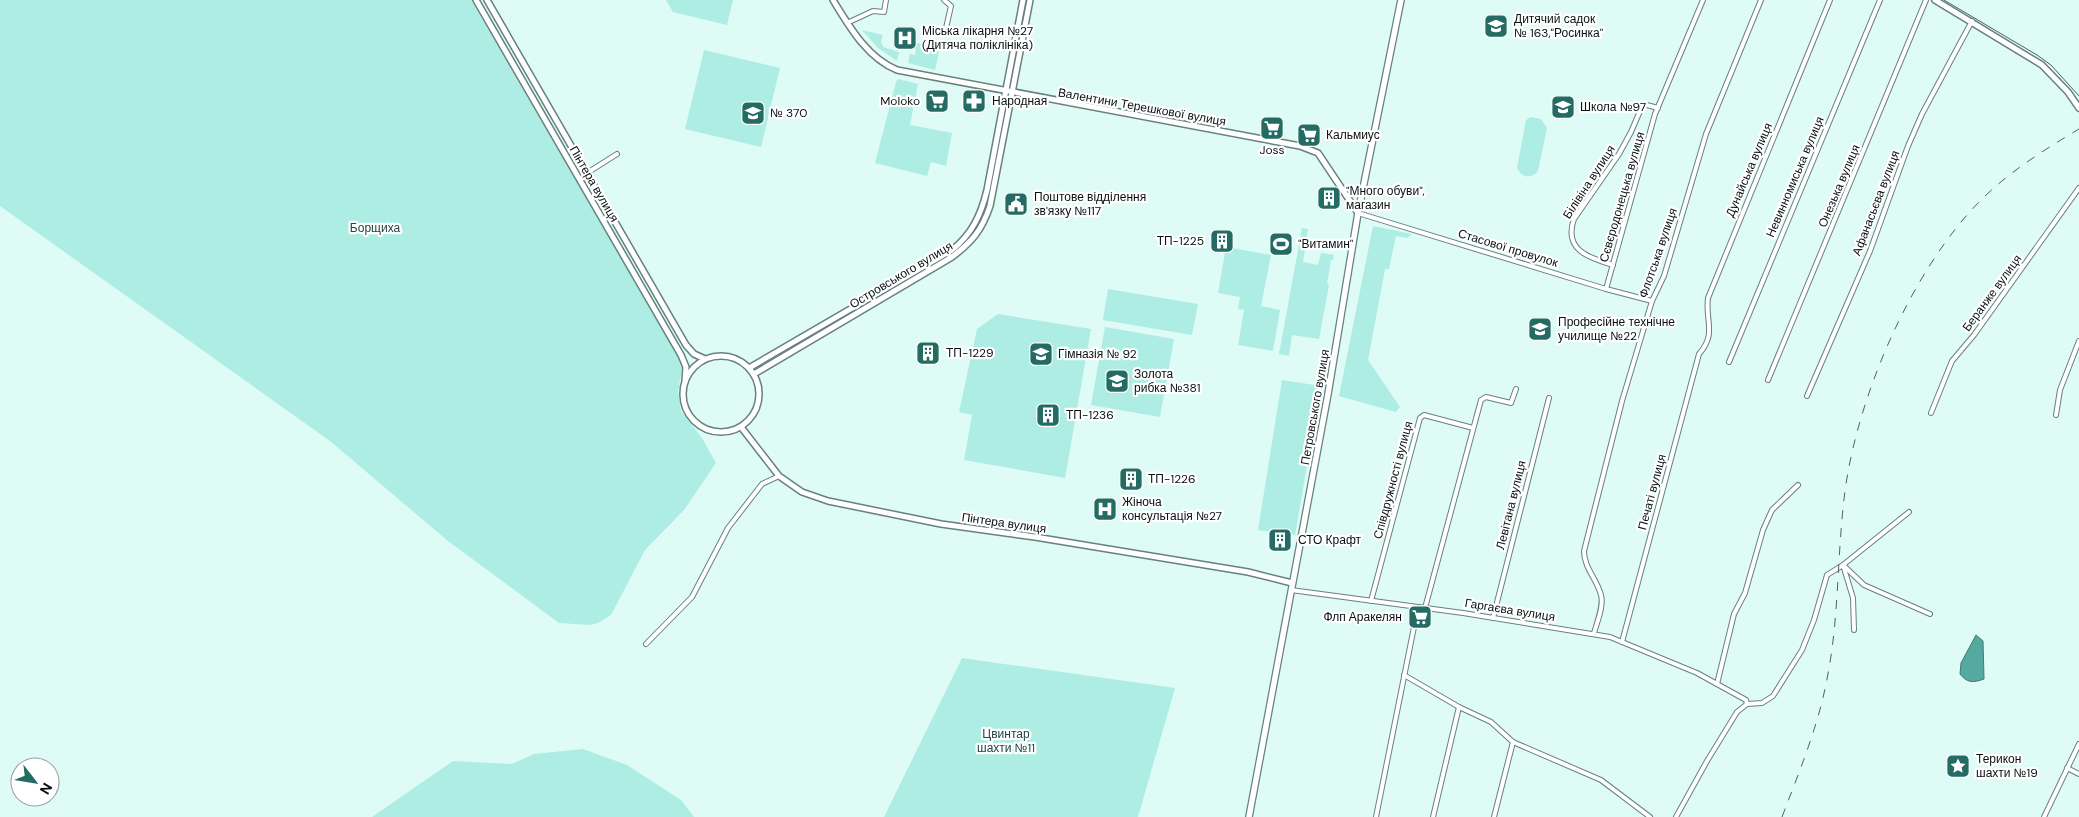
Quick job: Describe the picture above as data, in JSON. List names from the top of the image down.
{
  "streets": {
    "main road": ["Петровського вулиця"],
    "street": [
      "Валентини Терешкової вулиця",
      "Дунайська вулиця",
      "Невинномиська вулиця",
      "Білівіна вулиця",
      "Пінтера вулиця",
      "Онезька вулиця",
      "Сєвєродонецька вулиця",
      "Афанасьєва вулиця",
      "Стасової провулок",
      "Флотська вулиця",
      "Островського вулиця",
      "Беранже вулиця",
      "Співдружності вулиця",
      "Печаті вулиця",
      "Левітана вулиця",
      "Гаргаєва вулиця"
    ]
  },
  "crossings": [
    ["Валентини Терешкової вулиця", "Стасової провулок"],
    ["Валентини Терешкової вулиця", "Островського вулиця"],
    ["Валентини Терешкової вулиця", "Петровського вулиця"],
    ["Дунайська вулиця", "Печаті вулиця"],
    ["Білівіна вулиця", "Сєвєродонецька вулиця"],
    ["Пінтера вулиця", "Островського вулиця"],
    ["Пінтера вулиця", "Петровського вулиця"],
    ["Сєвєродонецька вулиця", "Стасової провулок"],
    ["Стасової провулок", "Флотська вулиця"],
    ["Стасової провулок", "Петровського вулиця"],
    ["Флотська вулиця", "Гаргаєва вулиця"],
    ["Петровського вулиця", "Гаргаєва вулиця"],
    ["Співдружності вулиця", "Гаргаєва вулиця"],
    ["Печаті вулиця", "Гаргаєва вулиця"],
    ["Левітана вулиця", "Гаргаєва вулиця"]
  ],
  "parks": ["Борщиха", "Цвинтар шахти №11"],
  "places": {
    "school or university": [
      "Дитячий садок № 163,\"Росинка\"",
      "Школа №97",
      "№ 370",
      "Професійне технічне училище №22",
      "Гімназія № 92",
      "Золота рибка №381"
    ],
    "hospital": ["Міська лікарня №27 (Дитяча поліклініка)", "Жіноча консультація №27"],
    "supermarket": [
      "Moloko",
      "Joss",
      "Кальмиус",
      "Флп Аракелян"
    ],
    "pharmacy": ["Народная"],
    "building": [
      "\"Много обуви\", магазин",
      "ТП-1225",
      "ТП-1229",
      "ТП-1236",
      "ТП-1226",
      "СТО Крафт"
    ],
    "public building": ["Поштове відділення зв'язку №117"],
    "sports": ["\"Витамин\""],
    "place": ["Терикон шахти №19"]
  },
  "north": "bottom right"
}
